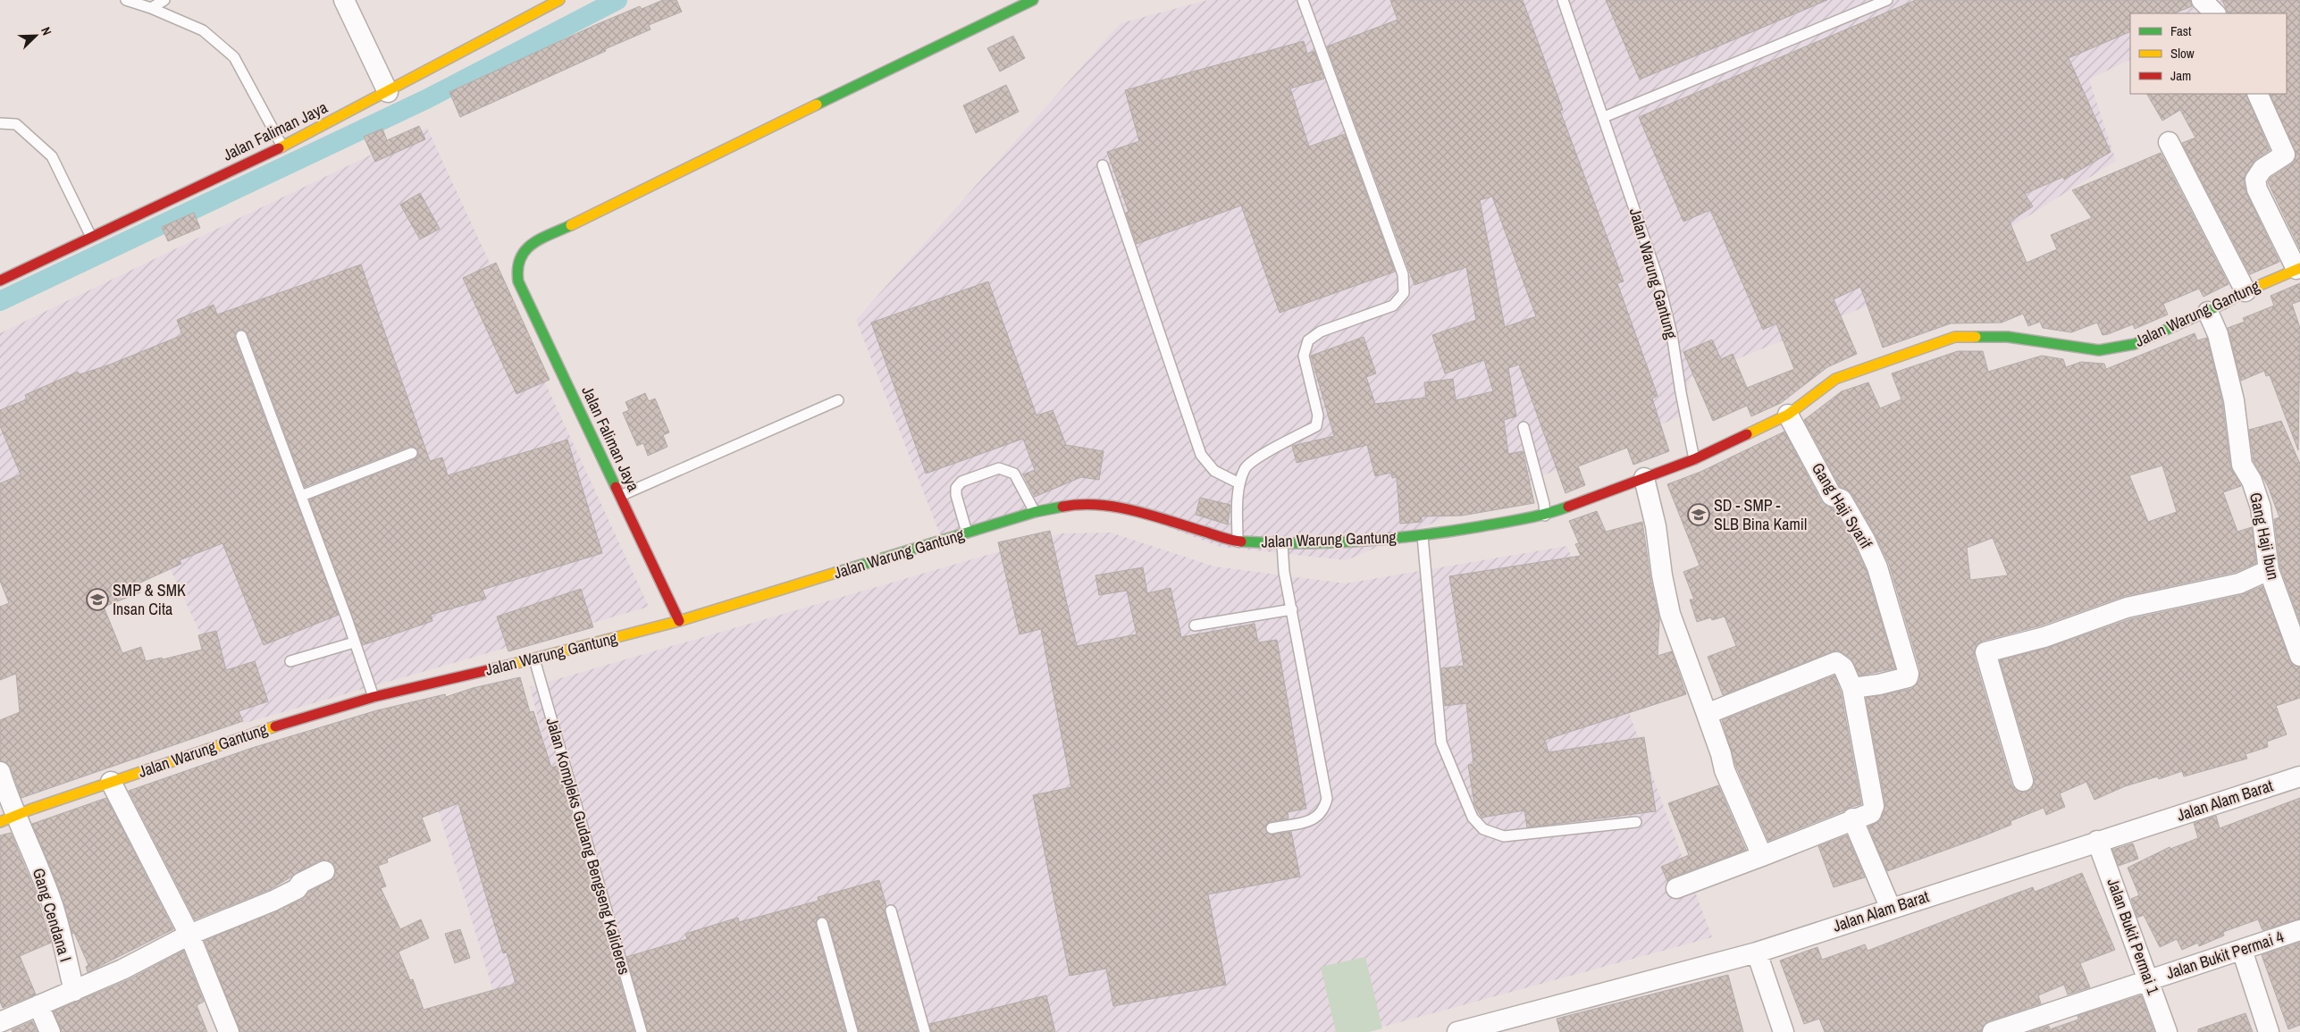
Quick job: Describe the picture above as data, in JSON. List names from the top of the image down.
{
  "streets": {
    "street": [
      "Jalan Faliman Jaya",
      "Jalan Warung Gantung",
      "Gang Haji Syarif",
      "Gang Haji Ibun",
      "Jalan Alam Barat",
      "Gang Cendana I",
      "Jalan Bukit Permai 1",
      "Jalan Bukit Permai 4"
    ],
    "lane": ["Jalan Kompleks Gudang Bengseng Kalideres"]
  },
  "crossings": [
    ["Jalan Faliman Jaya", "Jalan Warung Gantung"],
    ["Jalan Warung Gantung", "Gang Haji Syarif"],
    ["Jalan Warung Gantung", "Gang Haji Ibun"],
    ["Jalan Warung Gantung", "Jalan Kompleks Gudang Bengseng Kalideres"],
    ["Jalan Warung Gantung", "Gang Cendana I"],
    ["Jalan Alam Barat", "Jalan Bukit Permai 1"],
    ["Jalan Bukit Permai 1", "Jalan Bukit Permai 4"]
  ],
  "places": {
    "school or university": ["SD - SMP - SLB Bina Kamil", "SMP & SMK Insan Cita"]
  },
  "legend": ["Fast", "Slow", "Jam"],
  "north": "top right"
}
